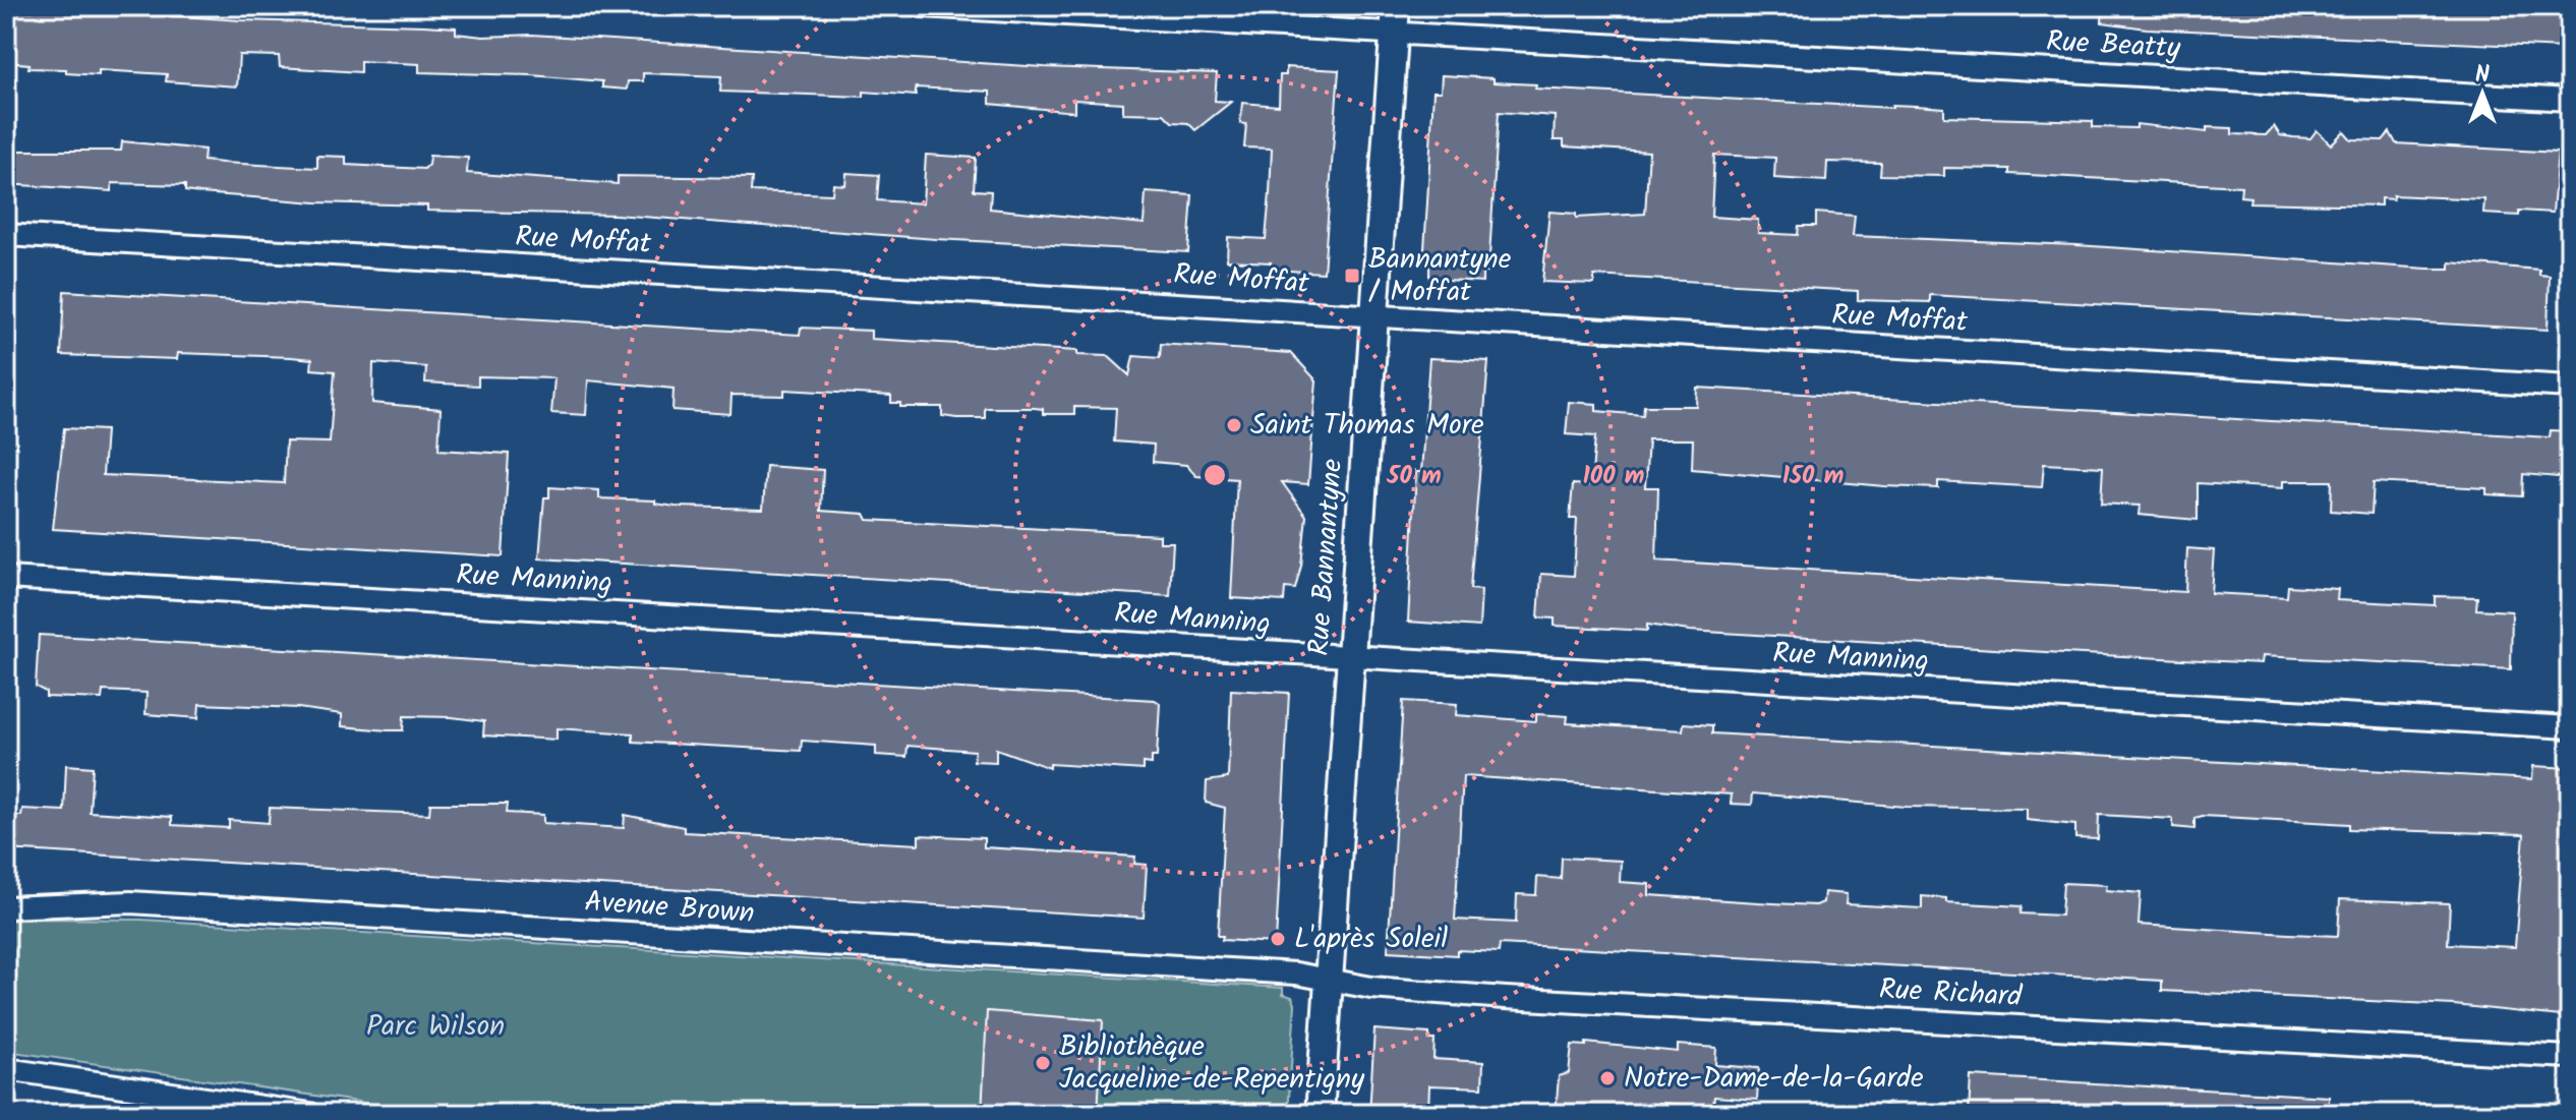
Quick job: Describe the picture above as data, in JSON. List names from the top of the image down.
{
  "streets": {
    "street": [
      "Rue Beatty",
      "Rue Moffat",
      "Rue Bannantyne",
      "Rue Manning",
      "Avenue Brown",
      "Rue Richard"
    ]
  },
  "crossings": [
    ["Rue Beatty", "Rue Bannantyne"],
    ["Rue Moffat", "Rue Bannantyne"],
    ["Rue Bannantyne", "Rue Manning"],
    ["Rue Bannantyne", "Avenue Brown"],
    ["Rue Bannantyne", "Rue Richard"],
    ["Avenue Brown", "Rue Richard"]
  ],
  "parks": ["Parc Wilson"],
  "places": {
    "transit": ["Bannantyne / Moffat"],
    "other": [
      "Saint Thomas More",
      "L'après Soleil",
      "Bibliothèque Jacqueline-de-Repentigny",
      "Notre-Dame-de-la-Garde"
    ]
  },
  "north": "top",
  "rings": ["50 m", "100 m", "150 m"]
}
